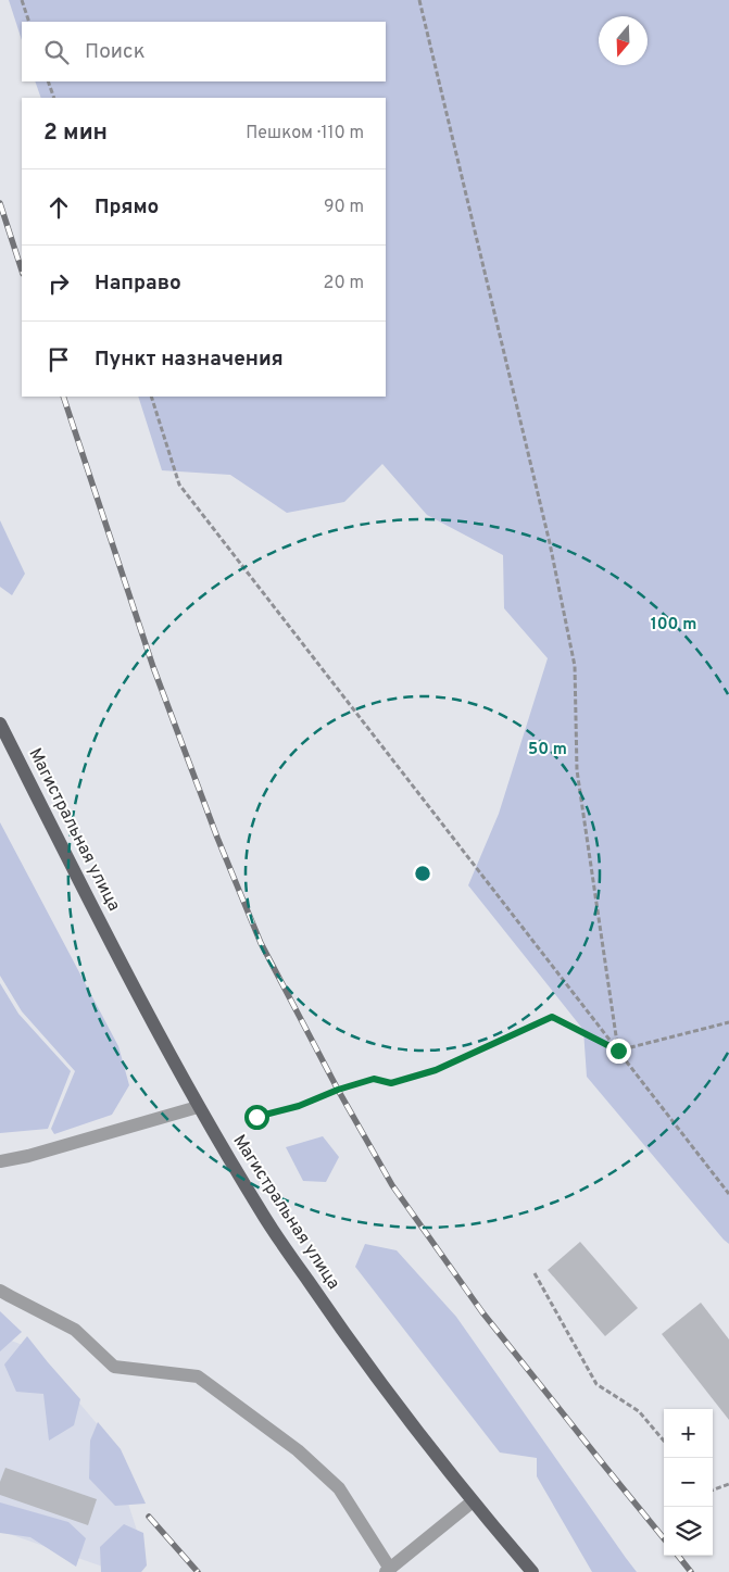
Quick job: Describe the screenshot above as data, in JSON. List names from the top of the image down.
{
  "streets": {
    "main road": ["Магистральная улица"]
  },
  "north": "bottom",
  "page": {
    "search": "Поиск",
    "heading": ["2 мин", "Пешком · 110 m"],
    "list": [
      ["Прямо", "90 m"],
      ["Направо", "20 m"],
      "Пункт назначения"
    ],
    "map_buttons": ["+", "−"]
  },
  "rings": ["100 m", "50 m"]
}
